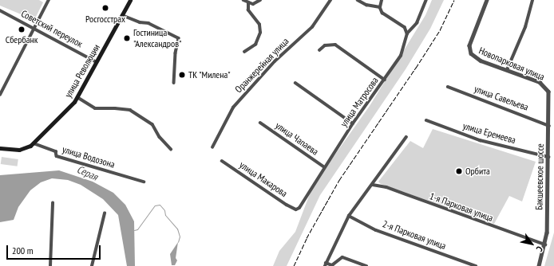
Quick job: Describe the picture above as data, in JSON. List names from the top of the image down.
{
  "streets": {
    "main road": ["улица Революции"],
    "street": [
      "Советский переулок",
      "Новопарковая улица",
      "Оранжерейная улица",
      "улица Савельева",
      "улица Матросова",
      "улица Еремеева",
      "улица Чапаева",
      "улица Водозона",
      "Бакшеевское шоссе",
      "улица Макарова",
      "1-я Парковая улица",
      "2-я Парковая улица"
    ]
  },
  "crossings": [
    ["Советский переулок", "улица Революции"],
    ["Новопарковая улица", "Бакшеевское шоссе"],
    ["улица Революции", "улица Водозона"],
    ["улица Савельева", "Бакшеевское шоссе"],
    ["улица Матросова", "улица Чапаева"],
    ["улица Матросова", "улица Макарова"],
    ["улица Еремеева", "Бакшеевское шоссе"],
    ["Бакшеевское шоссе", "1-я Парковая улица"]
  ],
  "water": ["Серая"],
  "places": [
    "Росгосстрах",
    "Сбербанк",
    "Гостиница \"Александров\"",
    "ТК \"Милена\"",
    "Орбита"
  ],
  "scale_bar": "200 m",
  "north": "bottom right"
}
